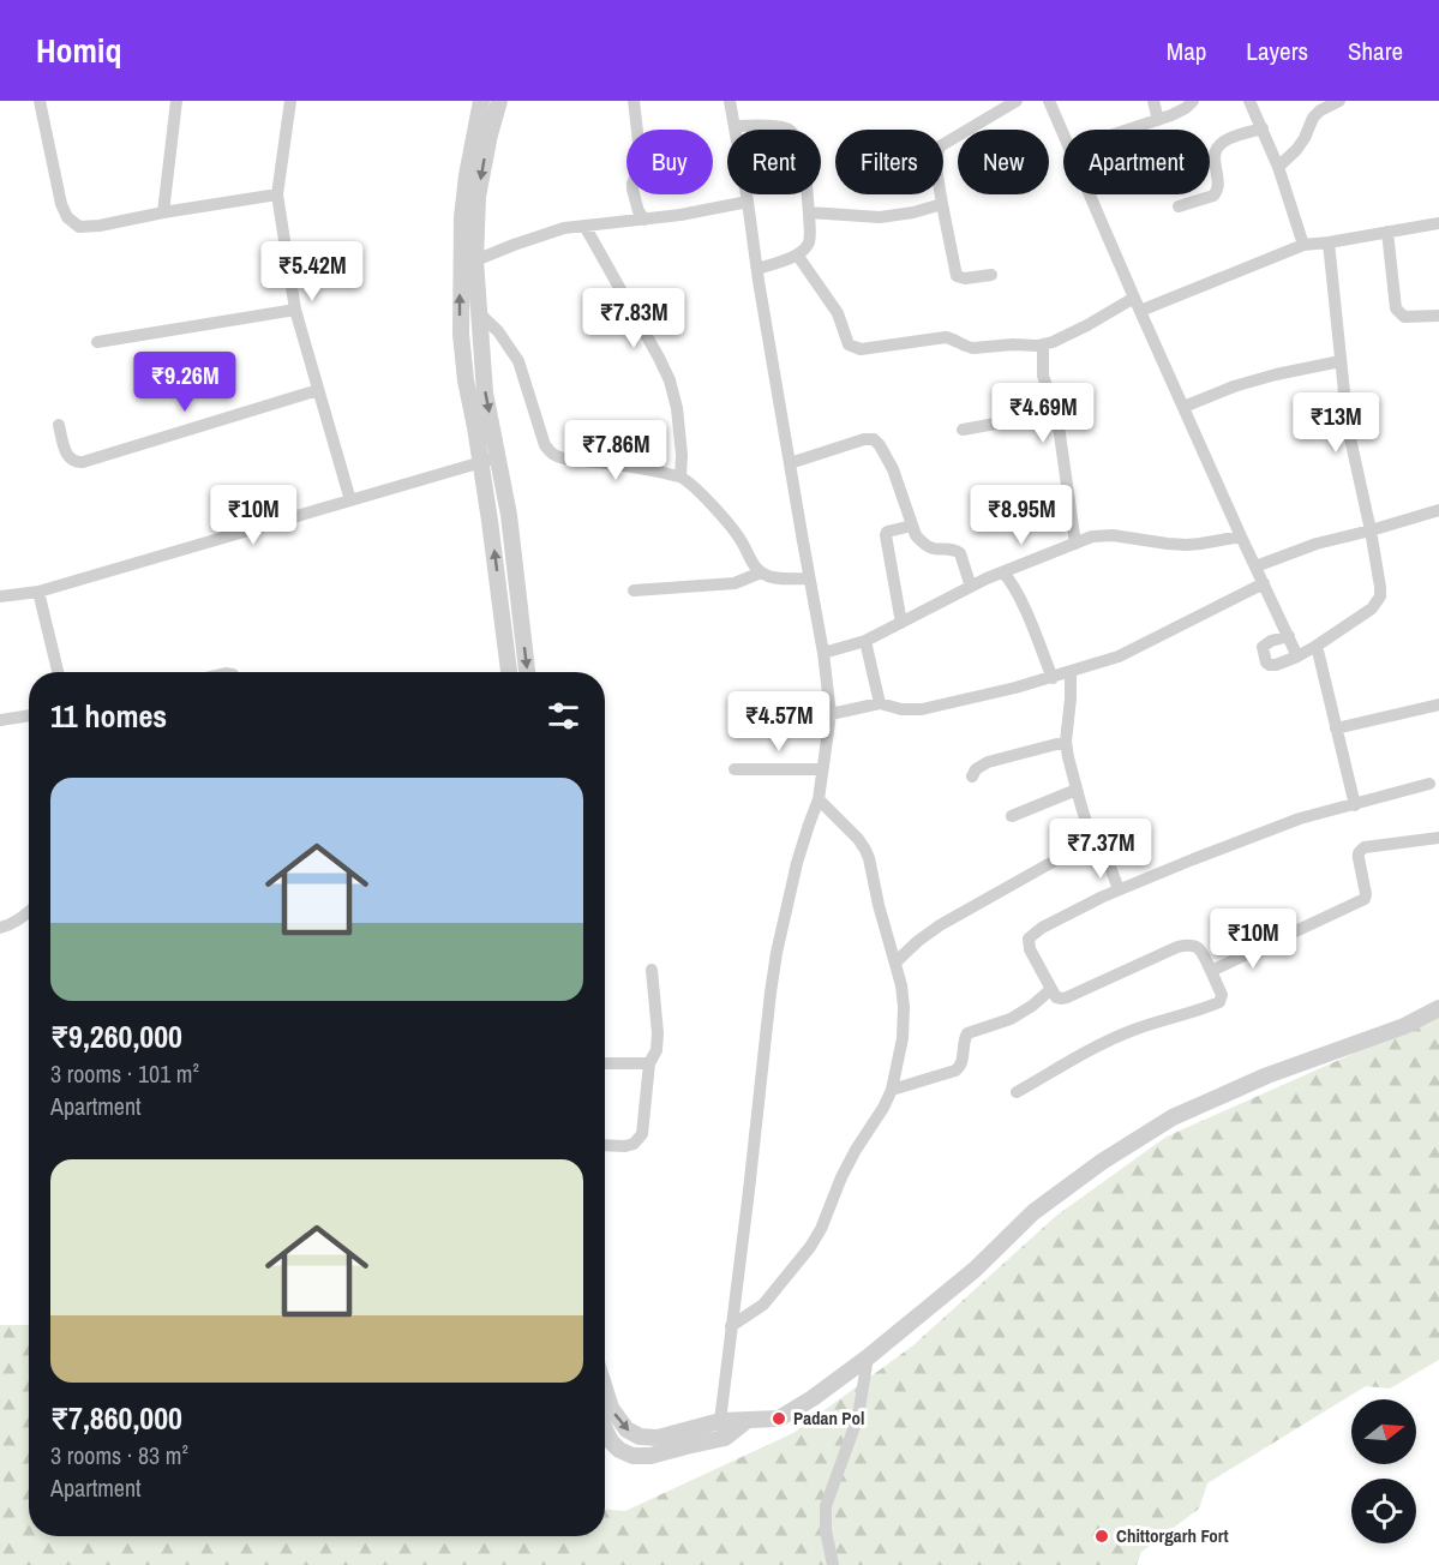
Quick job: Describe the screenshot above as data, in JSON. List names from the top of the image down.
{
  "places": ["Padan Pol", "Chittorgarh Fort"],
  "north": "right",
  "page": {
    "header": "Homiq",
    "nav": ["Map", "Layers", "Share"],
    "chip": [
      "Buy",
      "Rent",
      "Filters",
      "New",
      "Apartment"
    ],
    "price": [
      "₹5.42M",
      "₹7.83M",
      "₹9.26M",
      "₹4.69M",
      "₹13M",
      "₹7.86M",
      "₹10M",
      "₹8.95M",
      "₹4.57M",
      "₹7.37M",
      "₹10M"
    ],
    "heading": "11 homes",
    "list": [
      {
        "name": "₹9,260,000",
        "note": "3 rooms · 101 m² · Apartment"
      },
      {
        "name": "₹7,860,000",
        "note": "3 rooms · 83 m² · Apartment"
      }
    ]
  }
}
